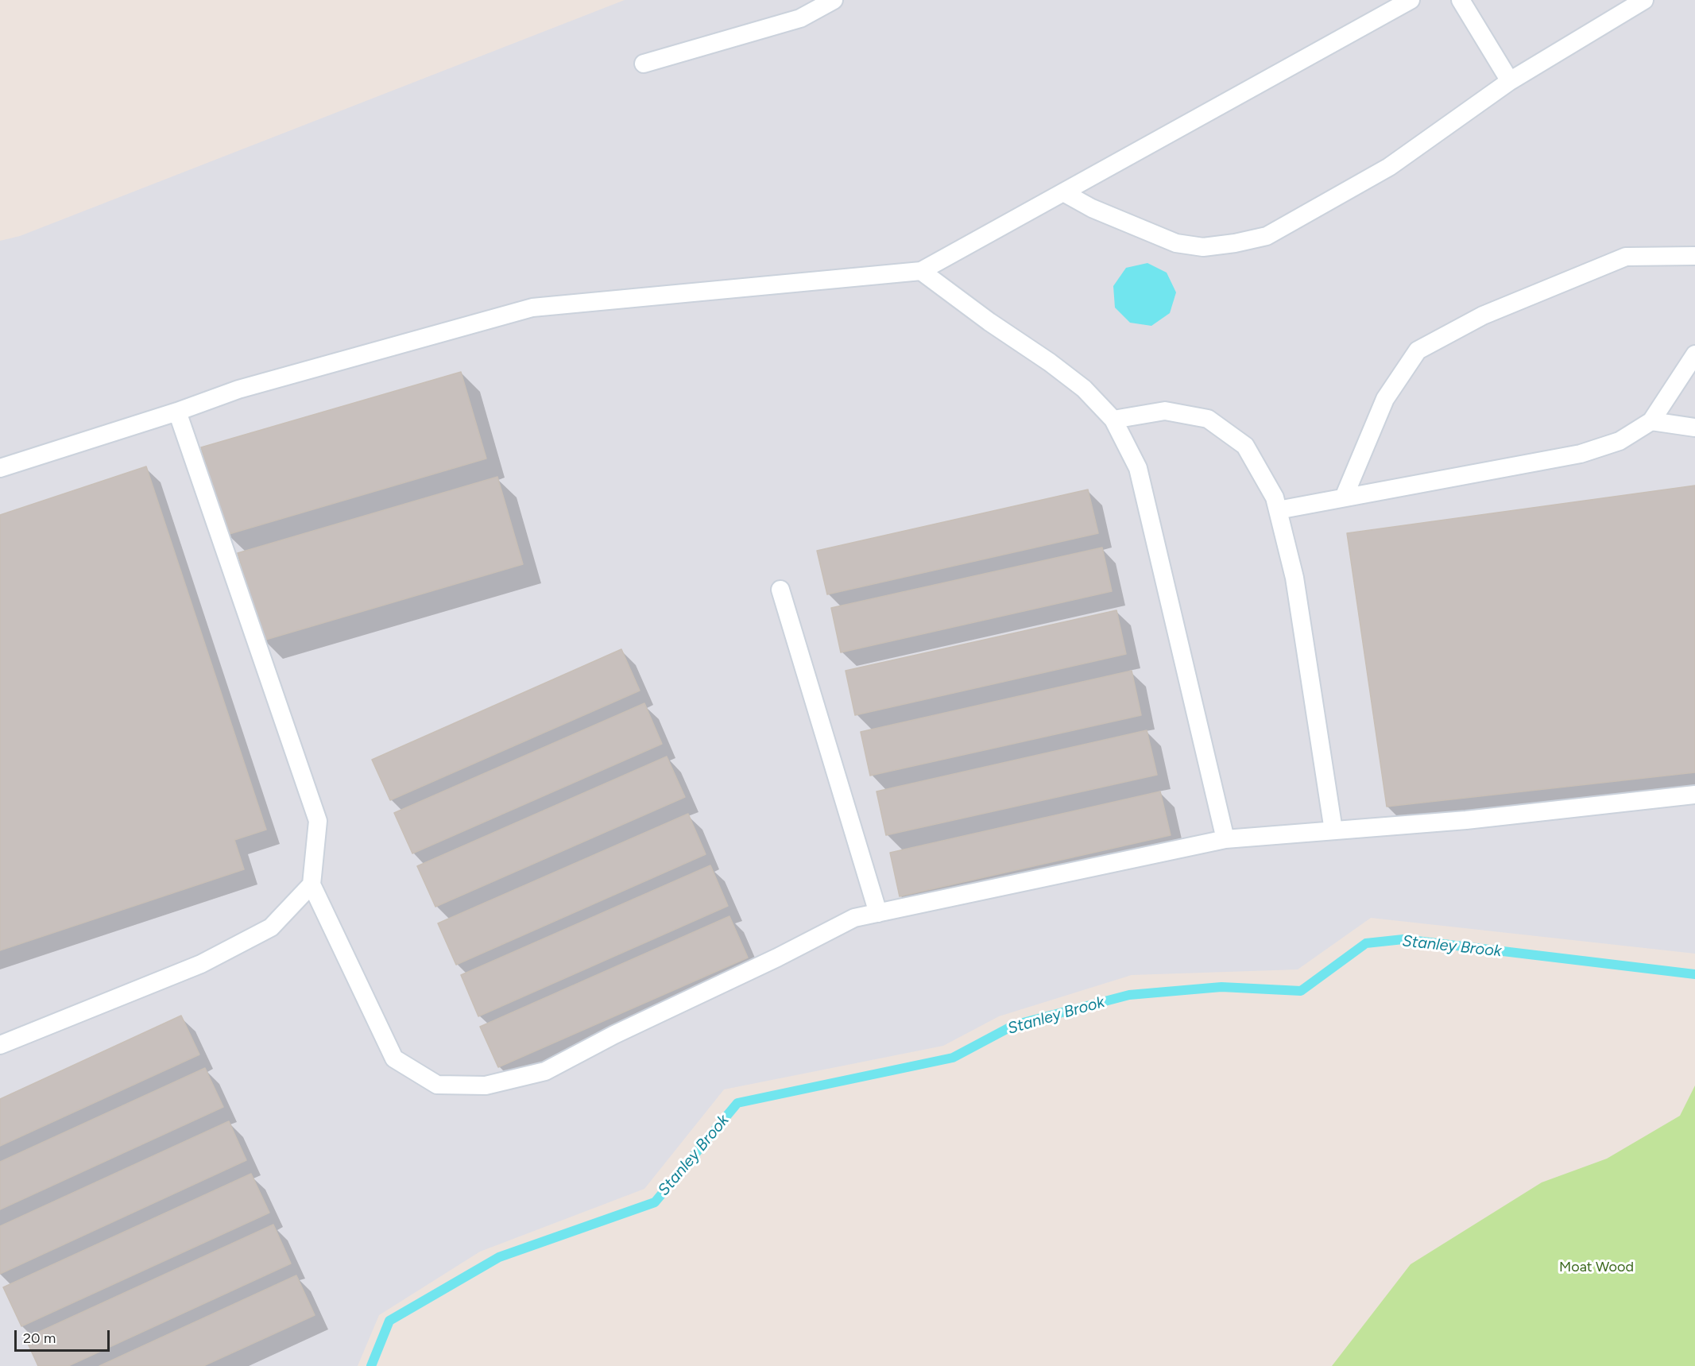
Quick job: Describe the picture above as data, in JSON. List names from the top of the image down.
{
  "water": ["Stanley Brook"],
  "parks": ["Moat Wood"],
  "scale_bar": "20 m"
}
